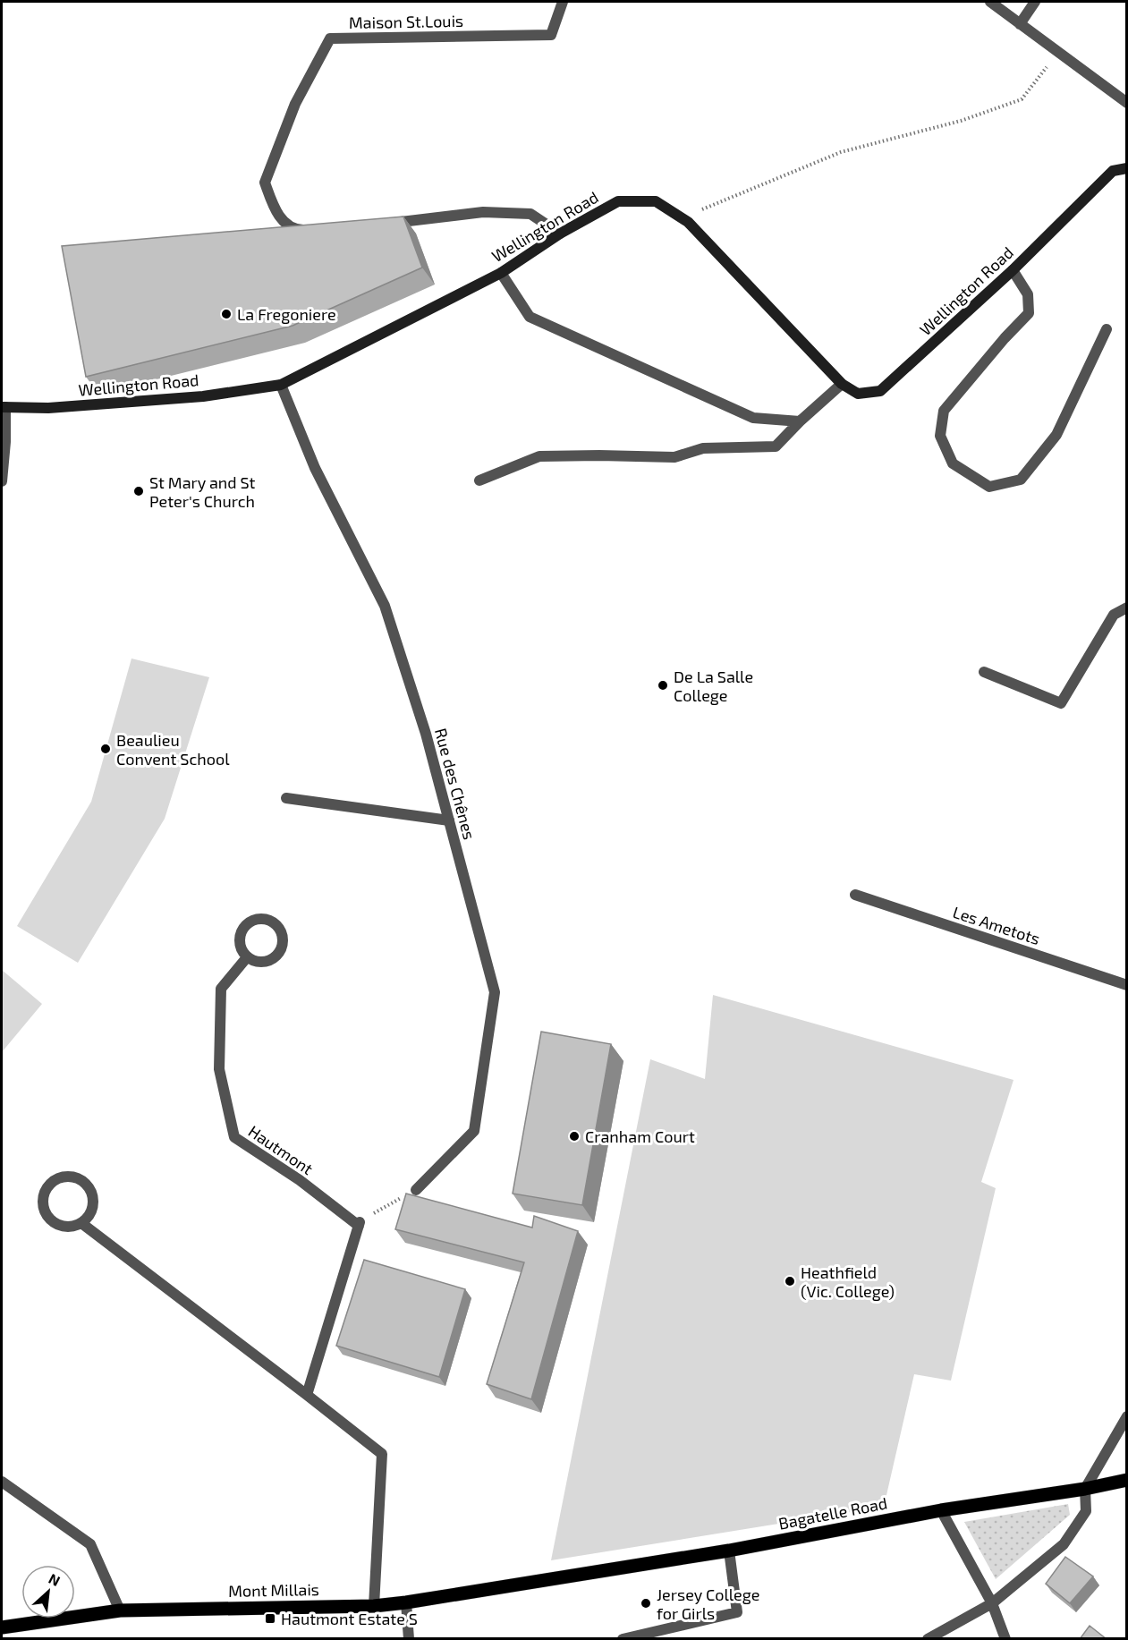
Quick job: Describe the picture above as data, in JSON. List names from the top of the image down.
{
  "streets": {
    "main road": ["Wellington Road", "Bagatelle Road", "Mont Millais"],
    "street": [
      "Maison St.Louis",
      "Rue des Chênes",
      "Les Ametots",
      "Hautmont"
    ]
  },
  "crossings": [
    ["Wellington Road", "Rue des Chênes"],
    ["Bagatelle Road", "Mont Millais"]
  ],
  "places": {
    "other": [
      "La Fregoniere",
      "St Mary and St Peter's Church",
      "De La Salle College",
      "Beaulieu Convent School",
      "Cranham Court",
      "Heathfield (Vic. College)",
      "Jersey College for Girls"
    ],
    "transit": ["Hautmont Estate S"]
  },
  "north": "top right"
}
